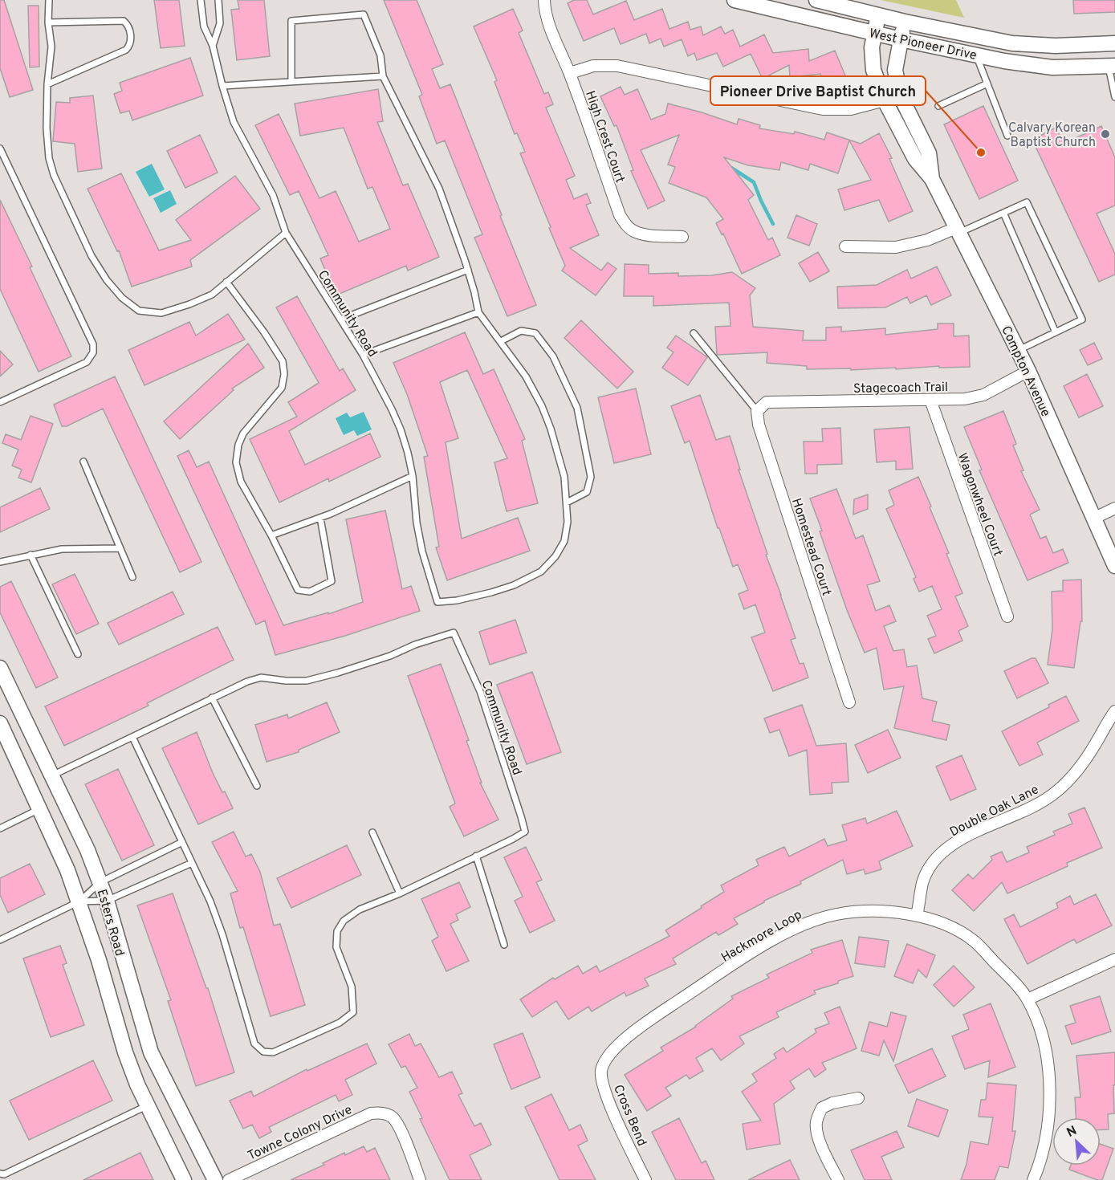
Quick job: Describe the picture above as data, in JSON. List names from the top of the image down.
{
  "streets": {
    "main road": ["West Pioneer Drive", "Compton Avenue", "Esters Road"],
    "street": [
      "High Crest Court",
      "Stagecoach Trail",
      "Wagonwheel Court",
      "Homestead Court",
      "Double Oak Lane",
      "Hackmore Loop",
      "Cross Bend",
      "Towne Colony Drive"
    ],
    "lane": ["Community Road"]
  },
  "crossings": [
    ["West Pioneer Drive", "Compton Avenue"],
    ["Compton Avenue", "Stagecoach Trail"],
    ["Stagecoach Trail", "Wagonwheel Court"],
    ["Stagecoach Trail", "Homestead Court"],
    ["Double Oak Lane", "Hackmore Loop"],
    ["Hackmore Loop", "Cross Bend"]
  ],
  "places": ["Calvary Korean Baptist Church", "Pioneer Drive Baptist Church"],
  "north": "top left"
}
